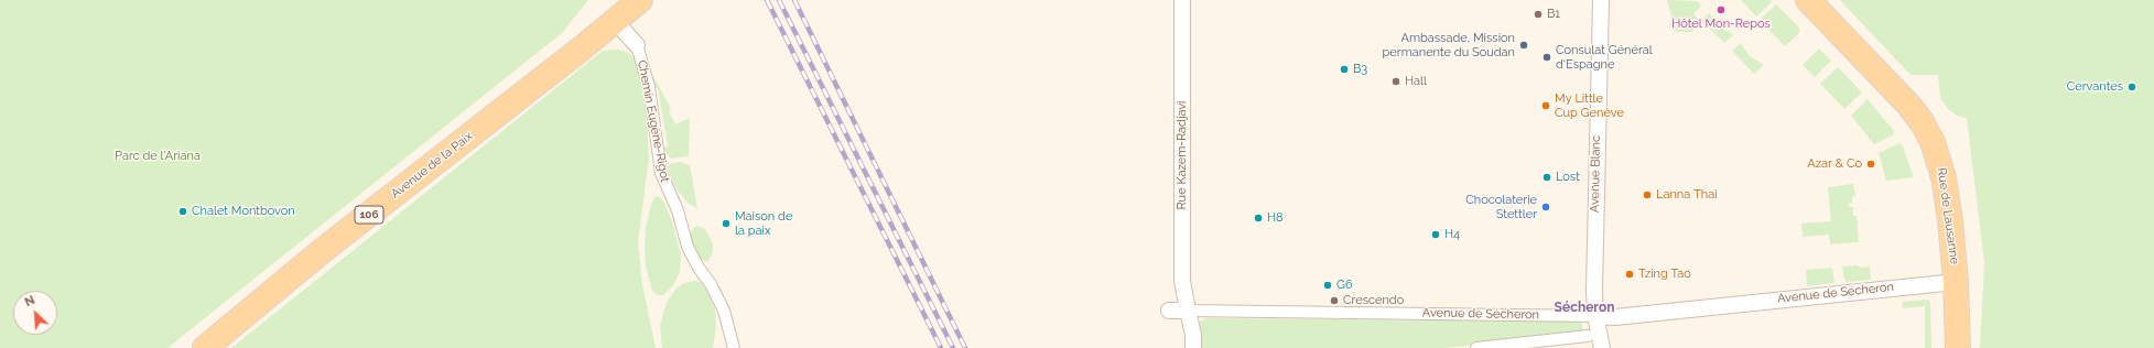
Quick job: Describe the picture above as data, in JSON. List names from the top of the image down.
{
  "streets": {
    "main road": ["Avenue de la Paix", "106", "Rue de Lausanne"],
    "street": [
      "Chemin Eugène-Rigot",
      "Rue Kazem-Radjavi",
      "Avenue Blanc",
      "Avenue de Sécheron"
    ]
  },
  "crossings": [
    ["Chemin Eugène-Rigot", "Avenue de la Paix"],
    ["Rue Kazem-Radjavi", "Avenue de Sécheron"],
    ["Avenue Blanc", "Avenue de Sécheron"],
    ["Rue de Lausanne", "Avenue de Sécheron"]
  ],
  "districts": ["Sécheron"],
  "parks": ["Parc de l'Ariana"],
  "places": [
    "Hôtel Mon-Repos",
    "B1",
    "Ambassade, Mission permanente du Soudan",
    "Consulat Général d'Espagne",
    "B3",
    "Hall",
    "Cervantes",
    "My Little Cup Genève",
    "Azar & Co",
    "Lost",
    "Lanna Thai",
    "Chocolaterie Stettler",
    "Chalet Montbovon",
    "H8",
    "Maison de la paix",
    "H4",
    "Tzing Tao",
    "G6",
    "Crescendo"
  ],
  "north": "top left"
}
